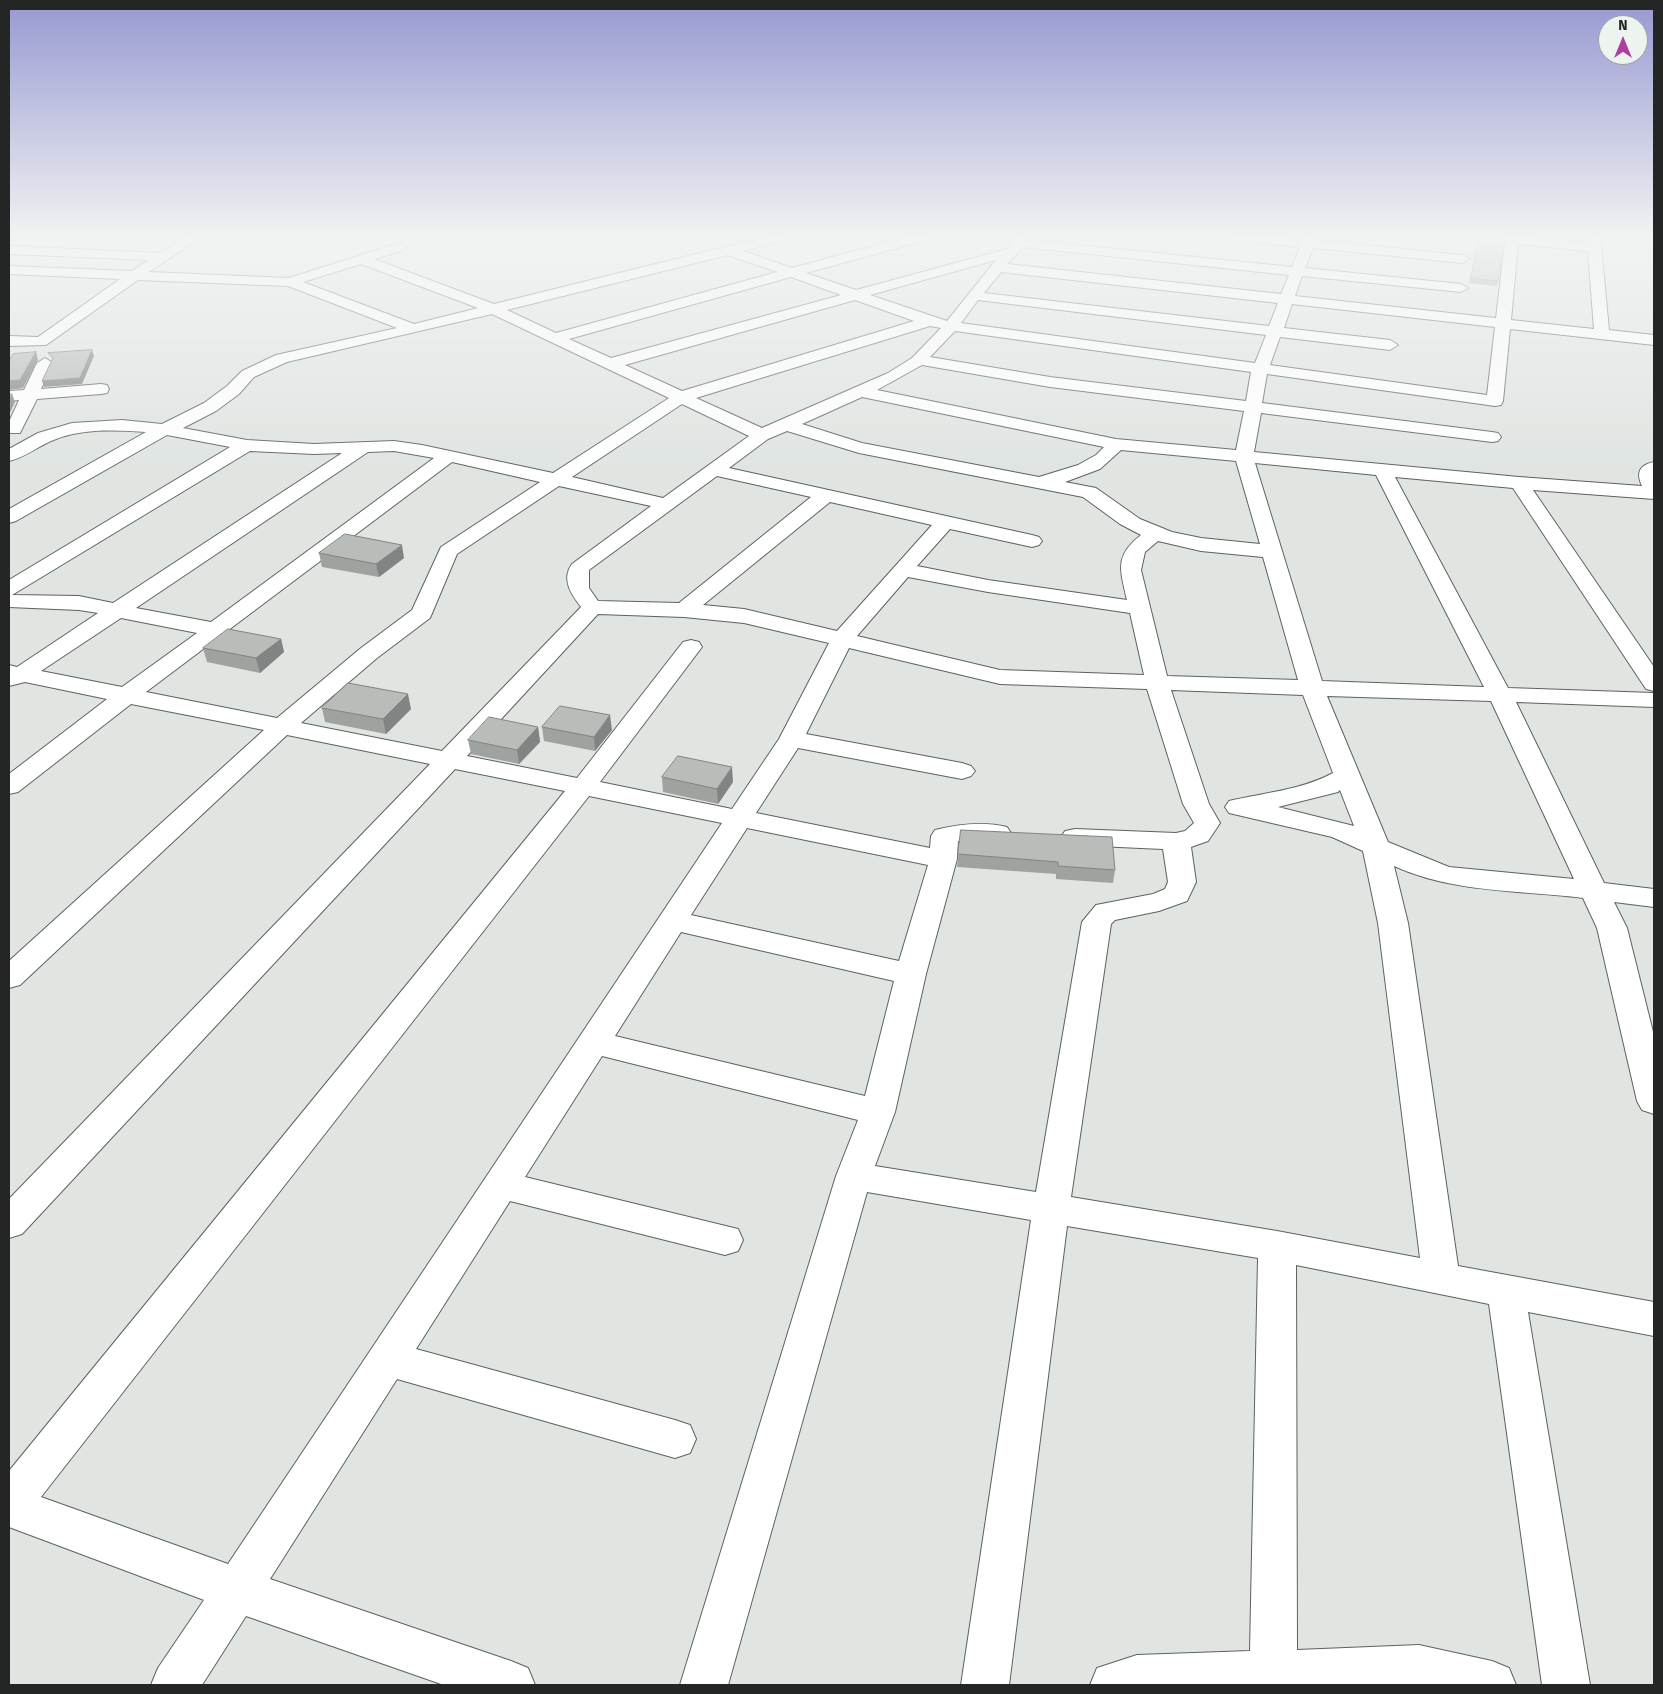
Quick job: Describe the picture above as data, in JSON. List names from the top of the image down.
{
  "north": "top"
}
